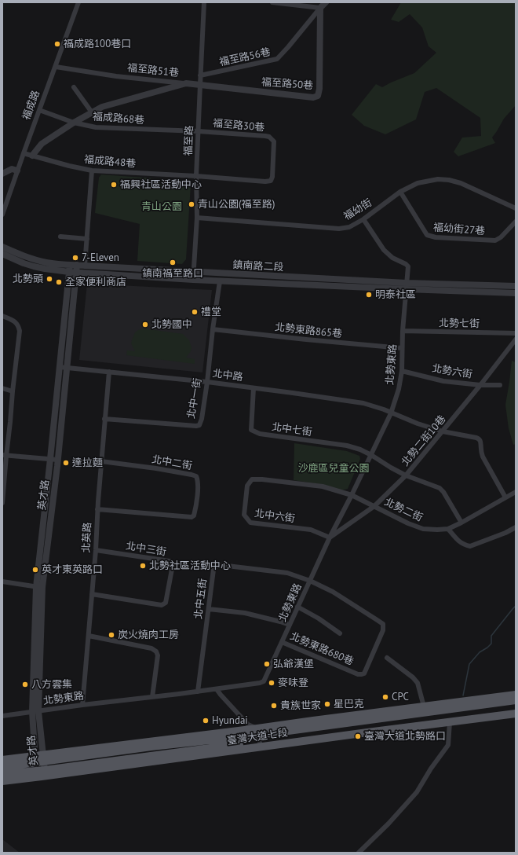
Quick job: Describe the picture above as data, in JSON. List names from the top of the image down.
{
  "streets": {
    "main road": ["臺灣大道七段"],
    "street": [
      "福至路56巷",
      "福至路51巷",
      "福至路50巷",
      "福成路",
      "福成路68巷",
      "福至路30巷",
      "福至路",
      "福成路48巷",
      "福幼街",
      "福幼街27巷",
      "鎮南路二段",
      "北勢七街",
      "北勢東路865巷",
      "北勢東路",
      "北勢六街",
      "北中路",
      "北中一街",
      "北中七街",
      "北勢二街10巷",
      "北中二街",
      "英才路",
      "北勢二街",
      "北中六街",
      "北英路",
      "北中三街",
      "北中五街",
      "北勢東路680巷"
    ]
  },
  "crossings": [
    ["福至路56巷", "福至路50巷"],
    ["福至路56巷", "福至路"],
    ["福至路51巷", "福至路50巷"],
    ["福至路51巷", "福成路"],
    ["福至路51巷", "福成路68巷"],
    ["福至路51巷", "福成路48巷"],
    ["福至路50巷", "福至路"],
    ["福成路", "福成路68巷"],
    ["福成路", "福成路48巷"],
    ["福成路68巷", "福至路30巷"],
    ["福成路68巷", "福至路"],
    ["福至路30巷", "福至路"],
    ["福至路30巷", "福成路48巷"],
    ["福至路", "福成路48巷"],
    ["福至路", "福幼街"],
    ["福至路", "鎮南路二段"],
    ["福幼街", "福幼街27巷"],
    ["福幼街", "北勢東路"],
    ["鎮南路二段", "北勢東路"],
    ["鎮南路二段", "北中一街"],
    ["鎮南路二段", "英才路"],
    ["北勢七街", "北勢東路"],
    ["北勢東路865巷", "北勢東路"],
    ["北勢東路865巷", "北中一街"],
    ["北勢東路", "北勢六街"],
    ["北勢東路", "北中路"],
    ["北勢東路", "北中七街"],
    ["北勢東路", "北勢二街10巷"],
    ["北勢東路", "英才路"],
    ["北勢東路", "北勢二街"],
    ["北勢東路", "北中六街"],
    ["北勢東路", "北英路"],
    ["北勢東路", "北中五街"],
    ["北勢東路", "北勢東路680巷"],
    ["北勢六街", "北勢二街10巷"],
    ["北中路", "北中一街"],
    ["北中路", "北中七街"],
    ["北中路", "北勢二街10巷"],
    ["北中路", "英才路"],
    ["北中路", "北勢二街"],
    ["北中路", "北英路"],
    ["北中一街", "北英路"],
    ["北勢二街10巷", "北勢二街"],
    ["北勢二街10巷", "北中六街"],
    ["北中二街", "北英路"],
    ["英才路", "臺灣大道七段"],
    ["北勢二街", "北中六街"],
    ["北英路", "北中三街"],
    ["北中五街", "北勢東路680巷"]
  ],
  "parks": ["青山公園", "沙鹿區兒童公園"],
  "places": [
    "福成路100巷口",
    "福興社區活動中心",
    "青山公園(福至路)",
    "7-Eleven",
    "鎮南福至路口",
    "北勢頭",
    "全家便利商店",
    "明泰社區",
    "禮堂",
    "北勢國中",
    "達拉麵",
    "北勢社區活動中心",
    "英才東英路口",
    "炭火燒肉工房",
    "弘爺漢堡",
    "麥味登",
    "八方雲集",
    "CPC",
    "星巴克",
    "貴族世家",
    "Hyundai",
    "臺灣大道北勢路口"
  ]
}
